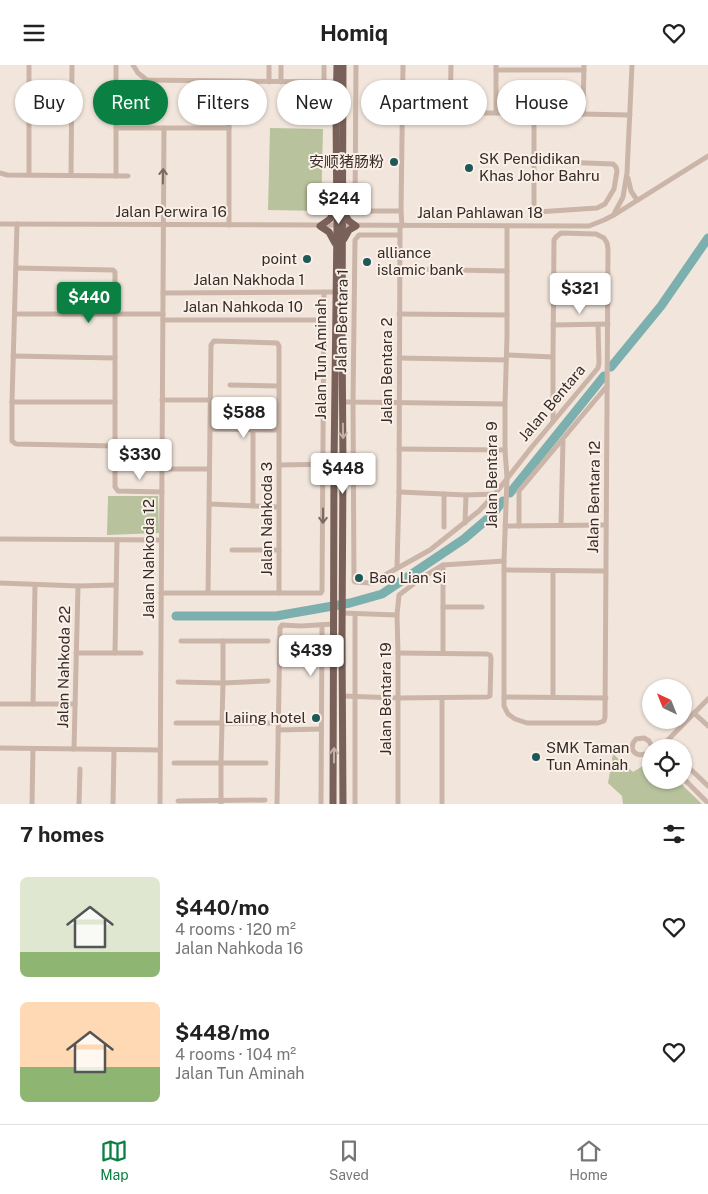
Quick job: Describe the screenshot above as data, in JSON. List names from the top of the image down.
{
  "streets": {
    "main road": ["Jalan Tun Aminah"],
    "street": [
      "Jalan Perwira 16",
      "Jalan Pahlawan 18",
      "Jalan Nakhoda 1",
      "Jalan Nahkoda 10",
      "Jalan Bentara 1",
      "Jalan Bentara 2",
      "Jalan Bentara",
      "Jalan Bentara 9",
      "Jalan Bentara 12",
      "Jalan Nahkoda 3",
      "Jalan Nahkoda 12",
      "Jalan Nahkoda 22",
      "Jalan Bentara 19"
    ]
  },
  "crossings": [
    ["Jalan Perwira 16", "Jalan Pahlawan 18"],
    ["Jalan Perwira 16", "Jalan Tun Aminah"],
    ["Jalan Perwira 16", "Jalan Nahkoda 12"],
    ["Jalan Pahlawan 18", "Jalan Tun Aminah"],
    ["Jalan Pahlawan 18", "Jalan Bentara 2"],
    ["Jalan Pahlawan 18", "Jalan Bentara 9"],
    ["Jalan Nakhoda 1", "Jalan Tun Aminah"],
    ["Jalan Nakhoda 1", "Jalan Nahkoda 12"],
    ["Jalan Nahkoda 10", "Jalan Nahkoda 12"],
    ["Jalan Bentara 1", "Jalan Bentara 2"],
    ["Jalan Bentara 1", "Jalan Bentara"],
    ["Jalan Bentara 2", "Jalan Bentara"],
    ["Jalan Bentara", "Jalan Bentara 9"],
    ["Jalan Bentara", "Jalan Bentara 12"],
    ["Jalan Bentara 9", "Jalan Bentara 12"]
  ],
  "places": [
    "安顺猪肠粉",
    "SK Pendidikan Khas Johor Bahru",
    "point",
    "alliance islamic bank",
    "Bao Lian Si",
    "Laiing hotel",
    "SMK Taman Tun Aminah"
  ],
  "north": "top left",
  "page": {
    "header": "Homiq",
    "chip": [
      "Buy",
      "Rent",
      "Filters",
      "New",
      "Apartment",
      "House"
    ],
    "price": [
      "$244",
      "$321",
      "$440",
      "$588",
      "$330",
      "$448",
      "$439"
    ],
    "heading": "7 homes",
    "list": [
      {
        "name": "$440/mo",
        "note": "4 rooms · 120 m² · Jalan Nahkoda 16"
      },
      {
        "name": "$448/mo",
        "note": "4 rooms · 104 m² · Jalan Tun Aminah"
      }
    ],
    "tabs": ["Map", "Saved", "Home"]
  }
}
